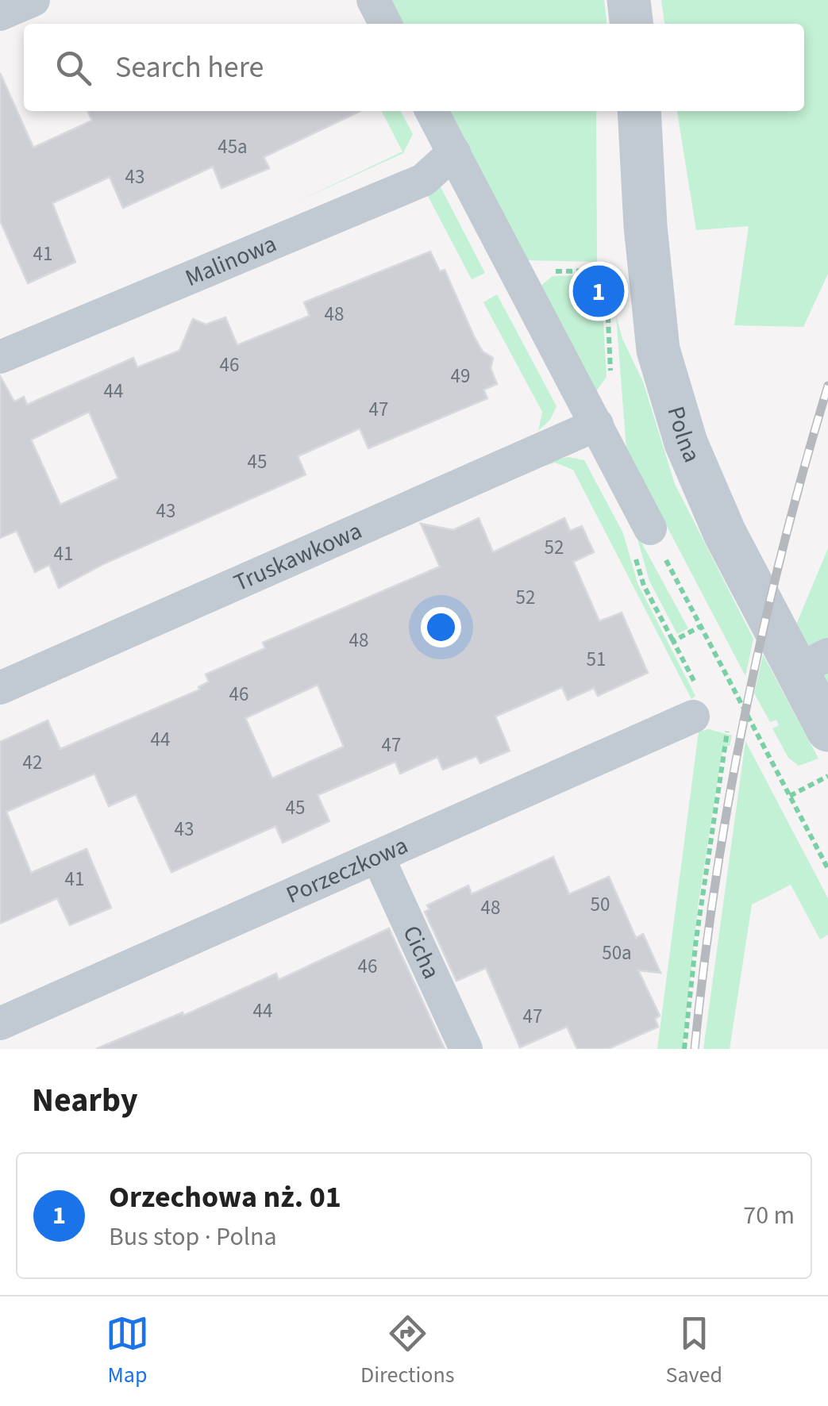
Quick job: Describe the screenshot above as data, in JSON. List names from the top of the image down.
{
  "streets": {
    "street": [
      "Malinowa",
      "Polna",
      "Truskawkowa",
      "Porzeczkowa",
      "Cicha"
    ]
  },
  "crossings": [
    ["Porzeczkowa", "Cicha"]
  ],
  "house_numbers": [
    "45a",
    "43",
    "41",
    "48",
    "46",
    "49",
    "44",
    "47",
    "45",
    "43",
    "52",
    "41",
    "52",
    "48",
    "51",
    "46",
    "44",
    "47",
    "42",
    "45",
    "43",
    "41",
    "50",
    "48",
    "50a",
    "46",
    "44",
    "47"
  ],
  "page": {
    "search": "Search here",
    "pins": "1",
    "heading": "Nearby",
    "list": [
      {
        "mark": "1",
        "name": "Orzechowa nż. 01",
        "note": "Bus stop · Polna",
        "value": "70 m"
      }
    ],
    "nav": ["Map", "Directions", "Saved"]
  }
}
